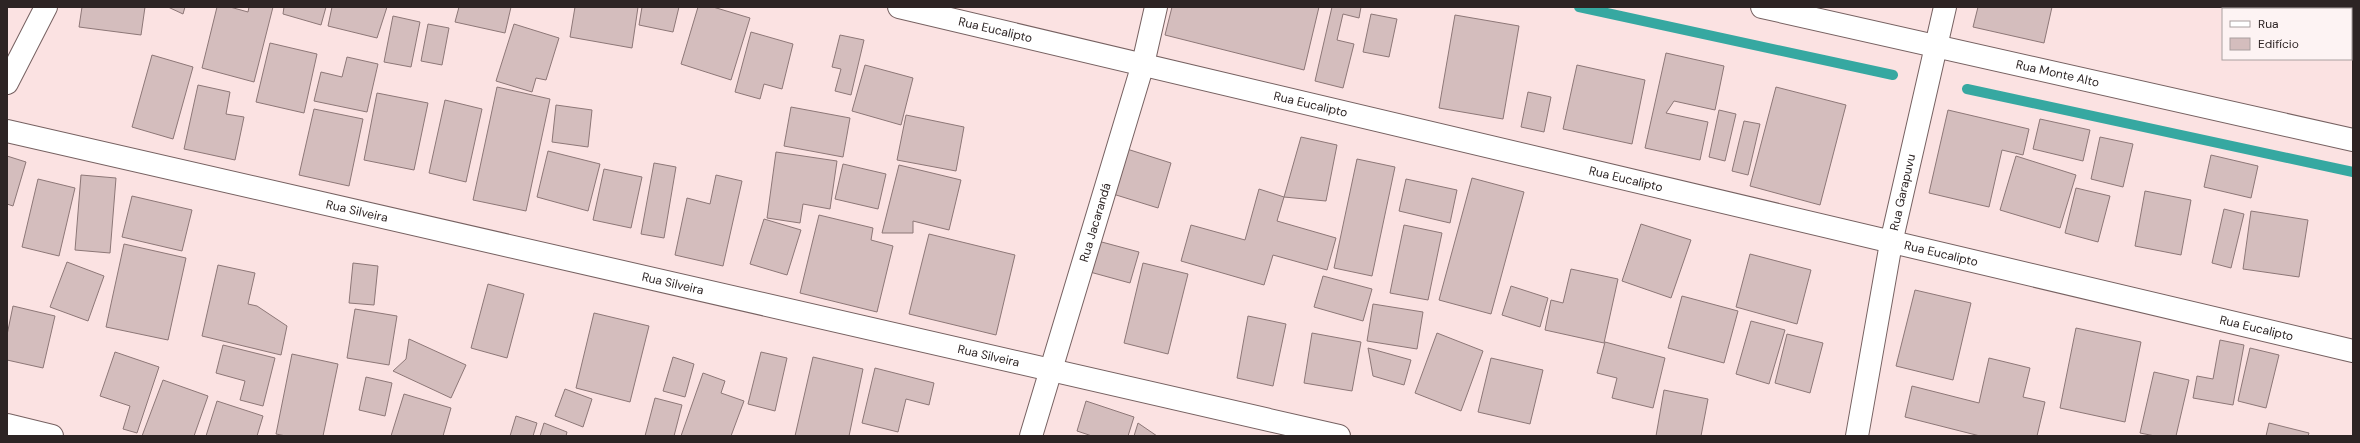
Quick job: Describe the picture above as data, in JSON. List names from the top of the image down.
{
  "streets": {
    "street": [
      "Rua Eucalipto",
      "Rua Monte Alto",
      "Rua Garapuvu",
      "Rua Silveira",
      "Rua Jacarandá"
    ]
  },
  "crossings": [
    ["Rua Eucalipto", "Rua Garapuvu"],
    ["Rua Eucalipto", "Rua Jacarandá"],
    ["Rua Monte Alto", "Rua Garapuvu"],
    ["Rua Silveira", "Rua Jacarandá"]
  ],
  "legend": ["Rua", "Edifício"]
}
